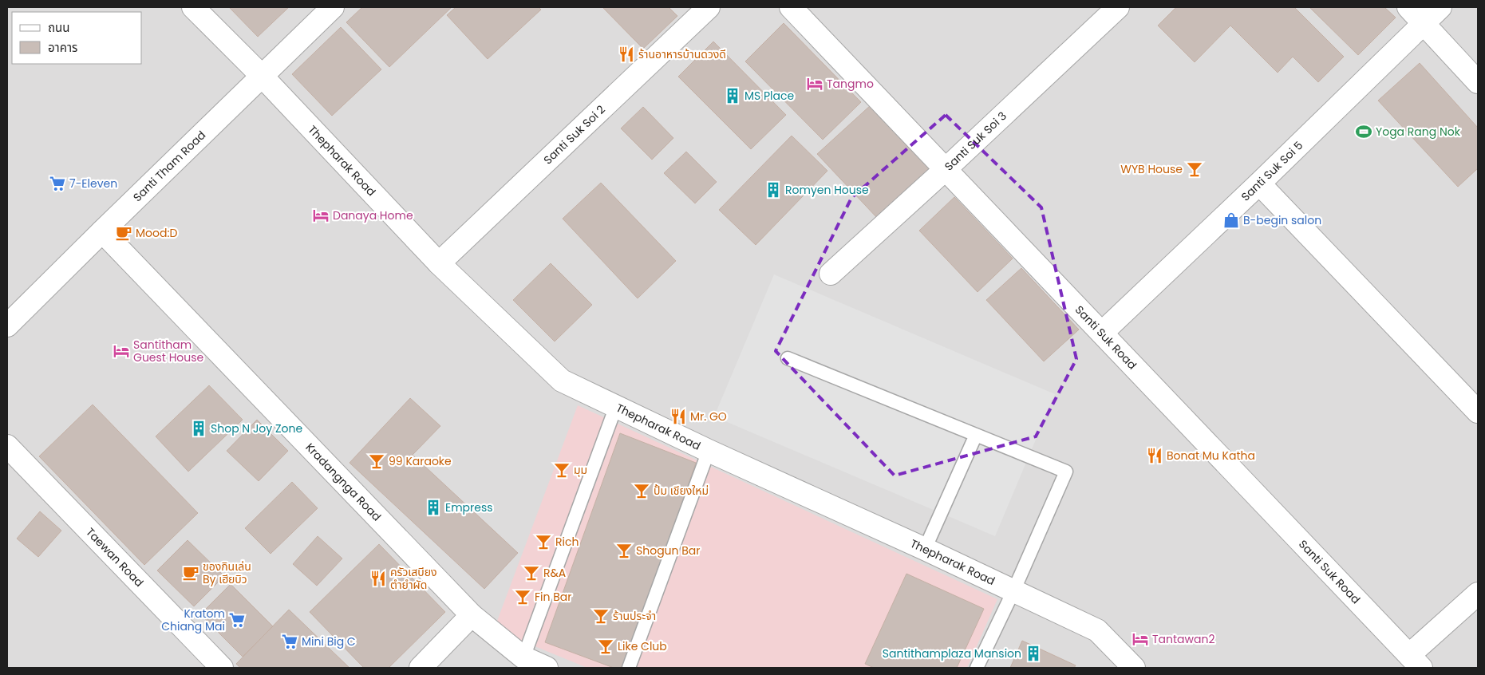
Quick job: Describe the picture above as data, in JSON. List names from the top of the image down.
{
  "streets": {
    "street": [
      "Santi Suk Soi 2",
      "Santi Suk Soi 3",
      "Thepharak Road",
      "Santi Tham Road",
      "Santi Suk Soi 5",
      "Santi Suk Road",
      "Kradangnga Road",
      "Taewan Road"
    ]
  },
  "crossings": [
    ["Santi Suk Soi 2", "Thepharak Road"],
    ["Santi Suk Soi 3", "Santi Suk Road"],
    ["Thepharak Road", "Santi Tham Road"],
    ["Santi Tham Road", "Kradangnga Road"],
    ["Santi Suk Soi 5", "Santi Suk Road"]
  ],
  "places": {
    "restaurant": [
      "ร้านอาหารบ้านดวงดี",
      "Mr. GO",
      "Bonat Mu Katha",
      "ครัวเสบียง ตำยำผัด"
    ],
    "hotel": [
      "Tangmo",
      "Danaya Home",
      "Santitham Guest House",
      "Tantawan2"
    ],
    "building": [
      "MS Place",
      "Romyen House",
      "Shop N Joy Zone",
      "Empress",
      "Santithamplaza Mansion"
    ],
    "sports": ["Yoga Rang Nok"],
    "bar": [
      "WYB House",
      "99 Karaoke",
      "มุม",
      "ปั้ม เชียงใหม่",
      "Rich",
      "Shogun Bar",
      "R&A",
      "Fin Bar",
      "ร้านประจำ",
      "Like Club"
    ],
    "supermarket": ["7-Eleven", "Kratom Chiang Mai", "Mini Big C"],
    "shop": ["B-begin salon"],
    "cafe": ["Mood:D", "ของกินเล่น By เฮียบิว"]
  },
  "legend": ["ถนน", "อาคาร"]
}
